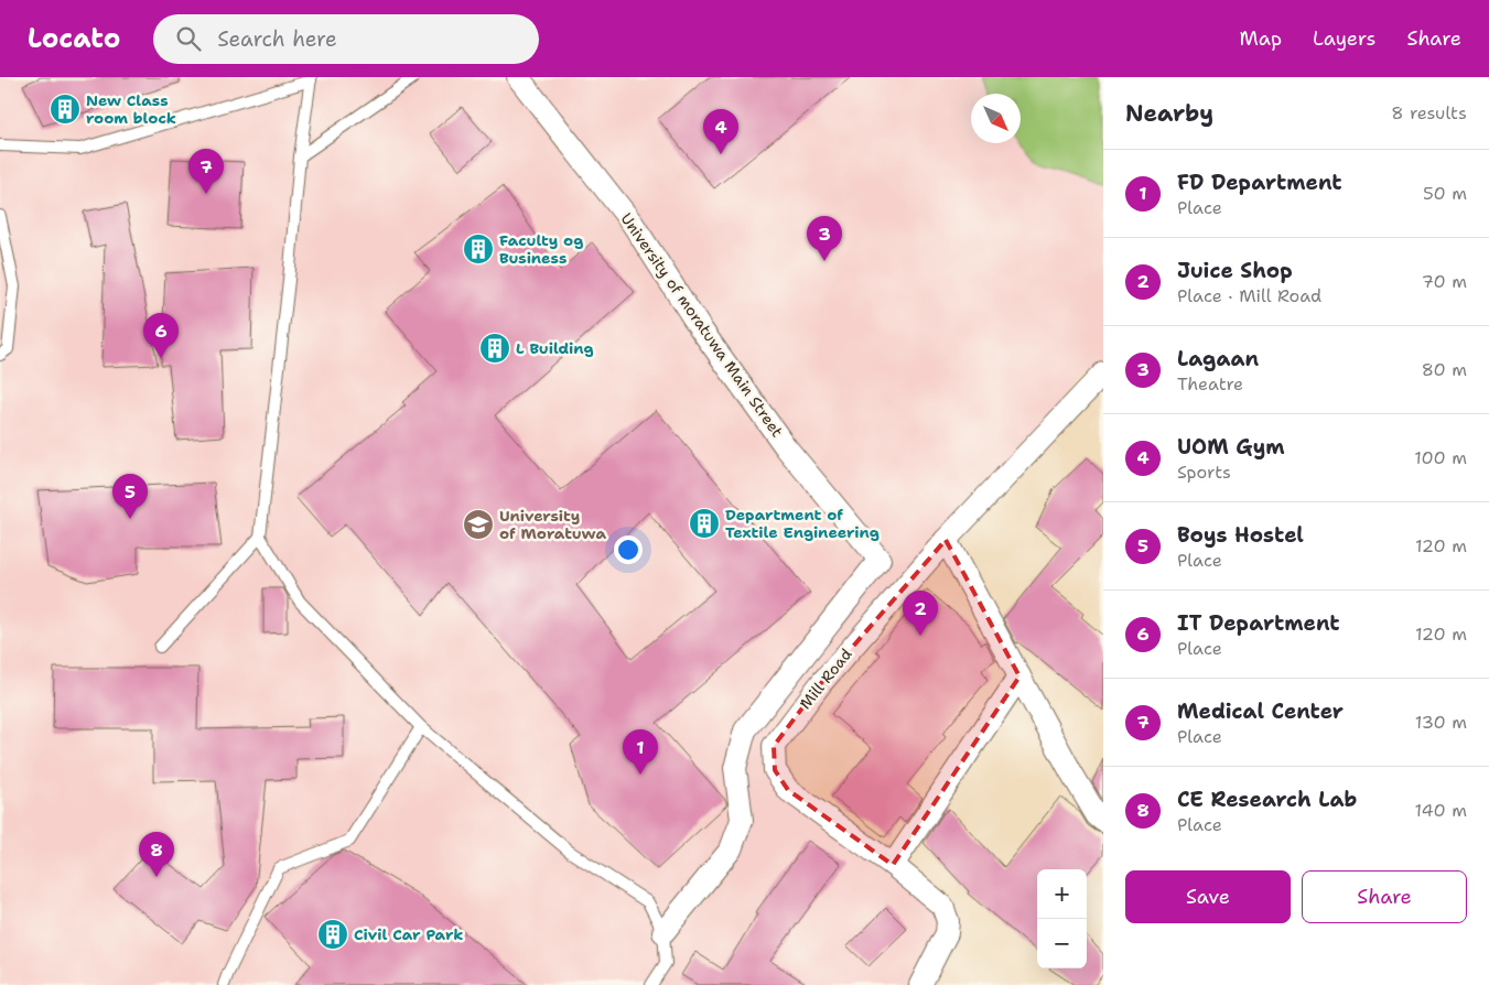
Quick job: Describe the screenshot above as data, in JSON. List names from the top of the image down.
{
  "streets": {
    "street": ["University of moratuwa Main Street", "Mill Road"]
  },
  "places": {
    "building": [
      "New Class room block",
      "Faculty og Business",
      "L Building",
      "Department of Textile Engineering",
      "Civil Car Park"
    ],
    "school or university": ["University of Moratuwa"]
  },
  "north": "bottom right",
  "page": {
    "header": "Locato",
    "search": "Search here",
    "nav": ["Map", "Layers", "Share"],
    "heading": ["Nearby", "8 results"],
    "pins": [
      "4",
      "7",
      "3",
      "6",
      "5",
      "2",
      "1",
      "8"
    ],
    "list": [
      {
        "mark": "1",
        "name": "FD Department",
        "note": "Place",
        "value": "50 m"
      },
      {
        "mark": "2",
        "name": "Juice Shop",
        "note": "Place · Mill Road",
        "value": "70 m"
      },
      {
        "mark": "3",
        "name": "Lagaan",
        "note": "Theatre",
        "value": "80 m"
      },
      {
        "mark": "4",
        "name": "UOM Gym",
        "note": "Sports",
        "value": "100 m"
      },
      {
        "mark": "5",
        "name": "Boys Hostel",
        "note": "Place",
        "value": "120 m"
      },
      {
        "mark": "6",
        "name": "IT Department",
        "note": "Place",
        "value": "120 m"
      },
      {
        "mark": "7",
        "name": "Medical Center",
        "note": "Place",
        "value": "130 m"
      },
      {
        "mark": "8",
        "name": "CE Research Lab",
        "note": "Place",
        "value": "140 m"
      }
    ],
    "buttons": ["Save", "Share"],
    "map_buttons": ["+", "−"]
  }
}
